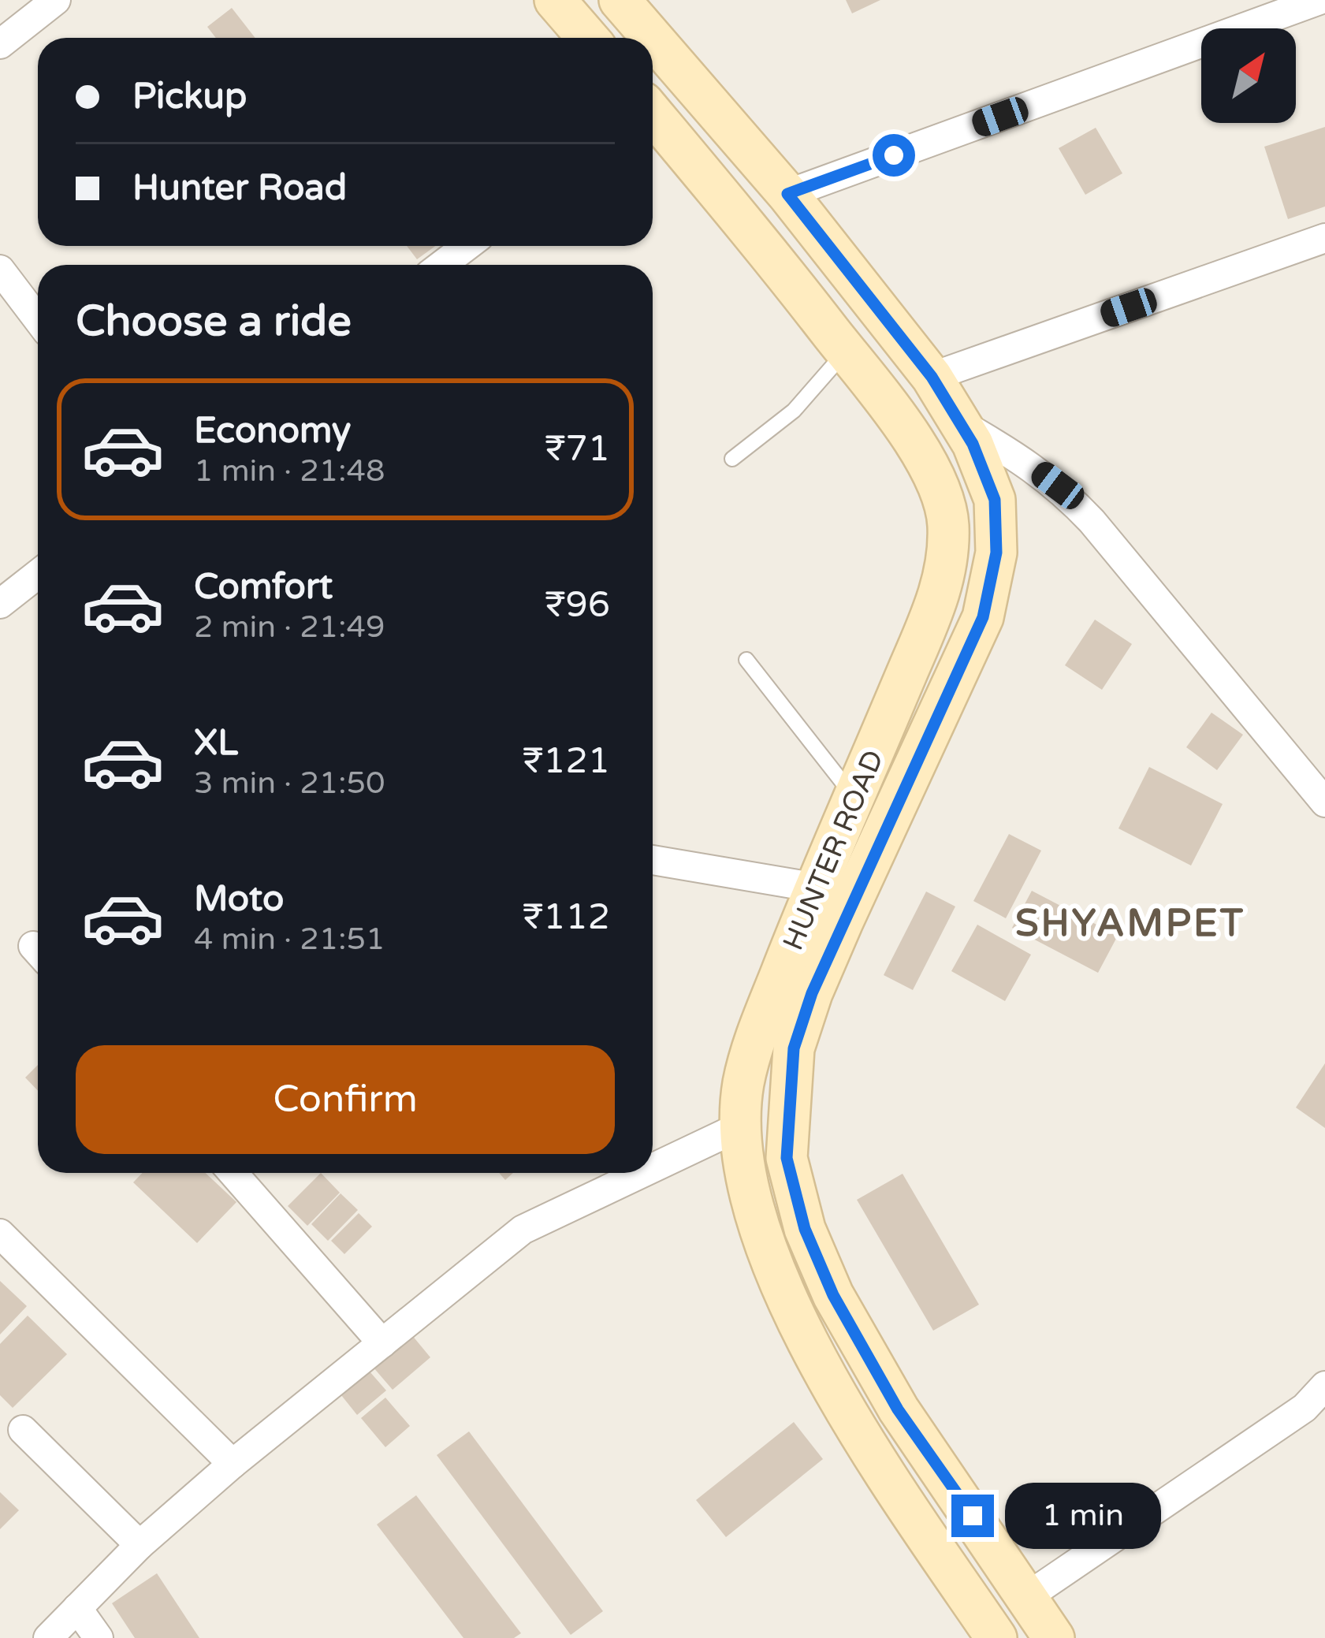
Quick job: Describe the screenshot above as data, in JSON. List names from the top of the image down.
{
  "streets": {
    "main road": ["HUNTER ROAD"]
  },
  "districts": ["SHYAMPET"],
  "north": "top right",
  "page": {
    "banner": ["Pickup", "Hunter Road"],
    "heading": "Choose a ride",
    "list": [
      {
        "name": "Economy",
        "note": "1 min · 21:48",
        "value": "₹71"
      },
      {
        "name": "Comfort",
        "note": "2 min · 21:49",
        "value": "₹96"
      },
      {
        "name": "XL",
        "note": "3 min · 21:50",
        "value": "₹121"
      },
      {
        "name": "Moto",
        "note": "4 min · 21:51",
        "value": "₹112"
      }
    ],
    "buttons": "Confirm",
    "bubble": "1 min"
  }
}
